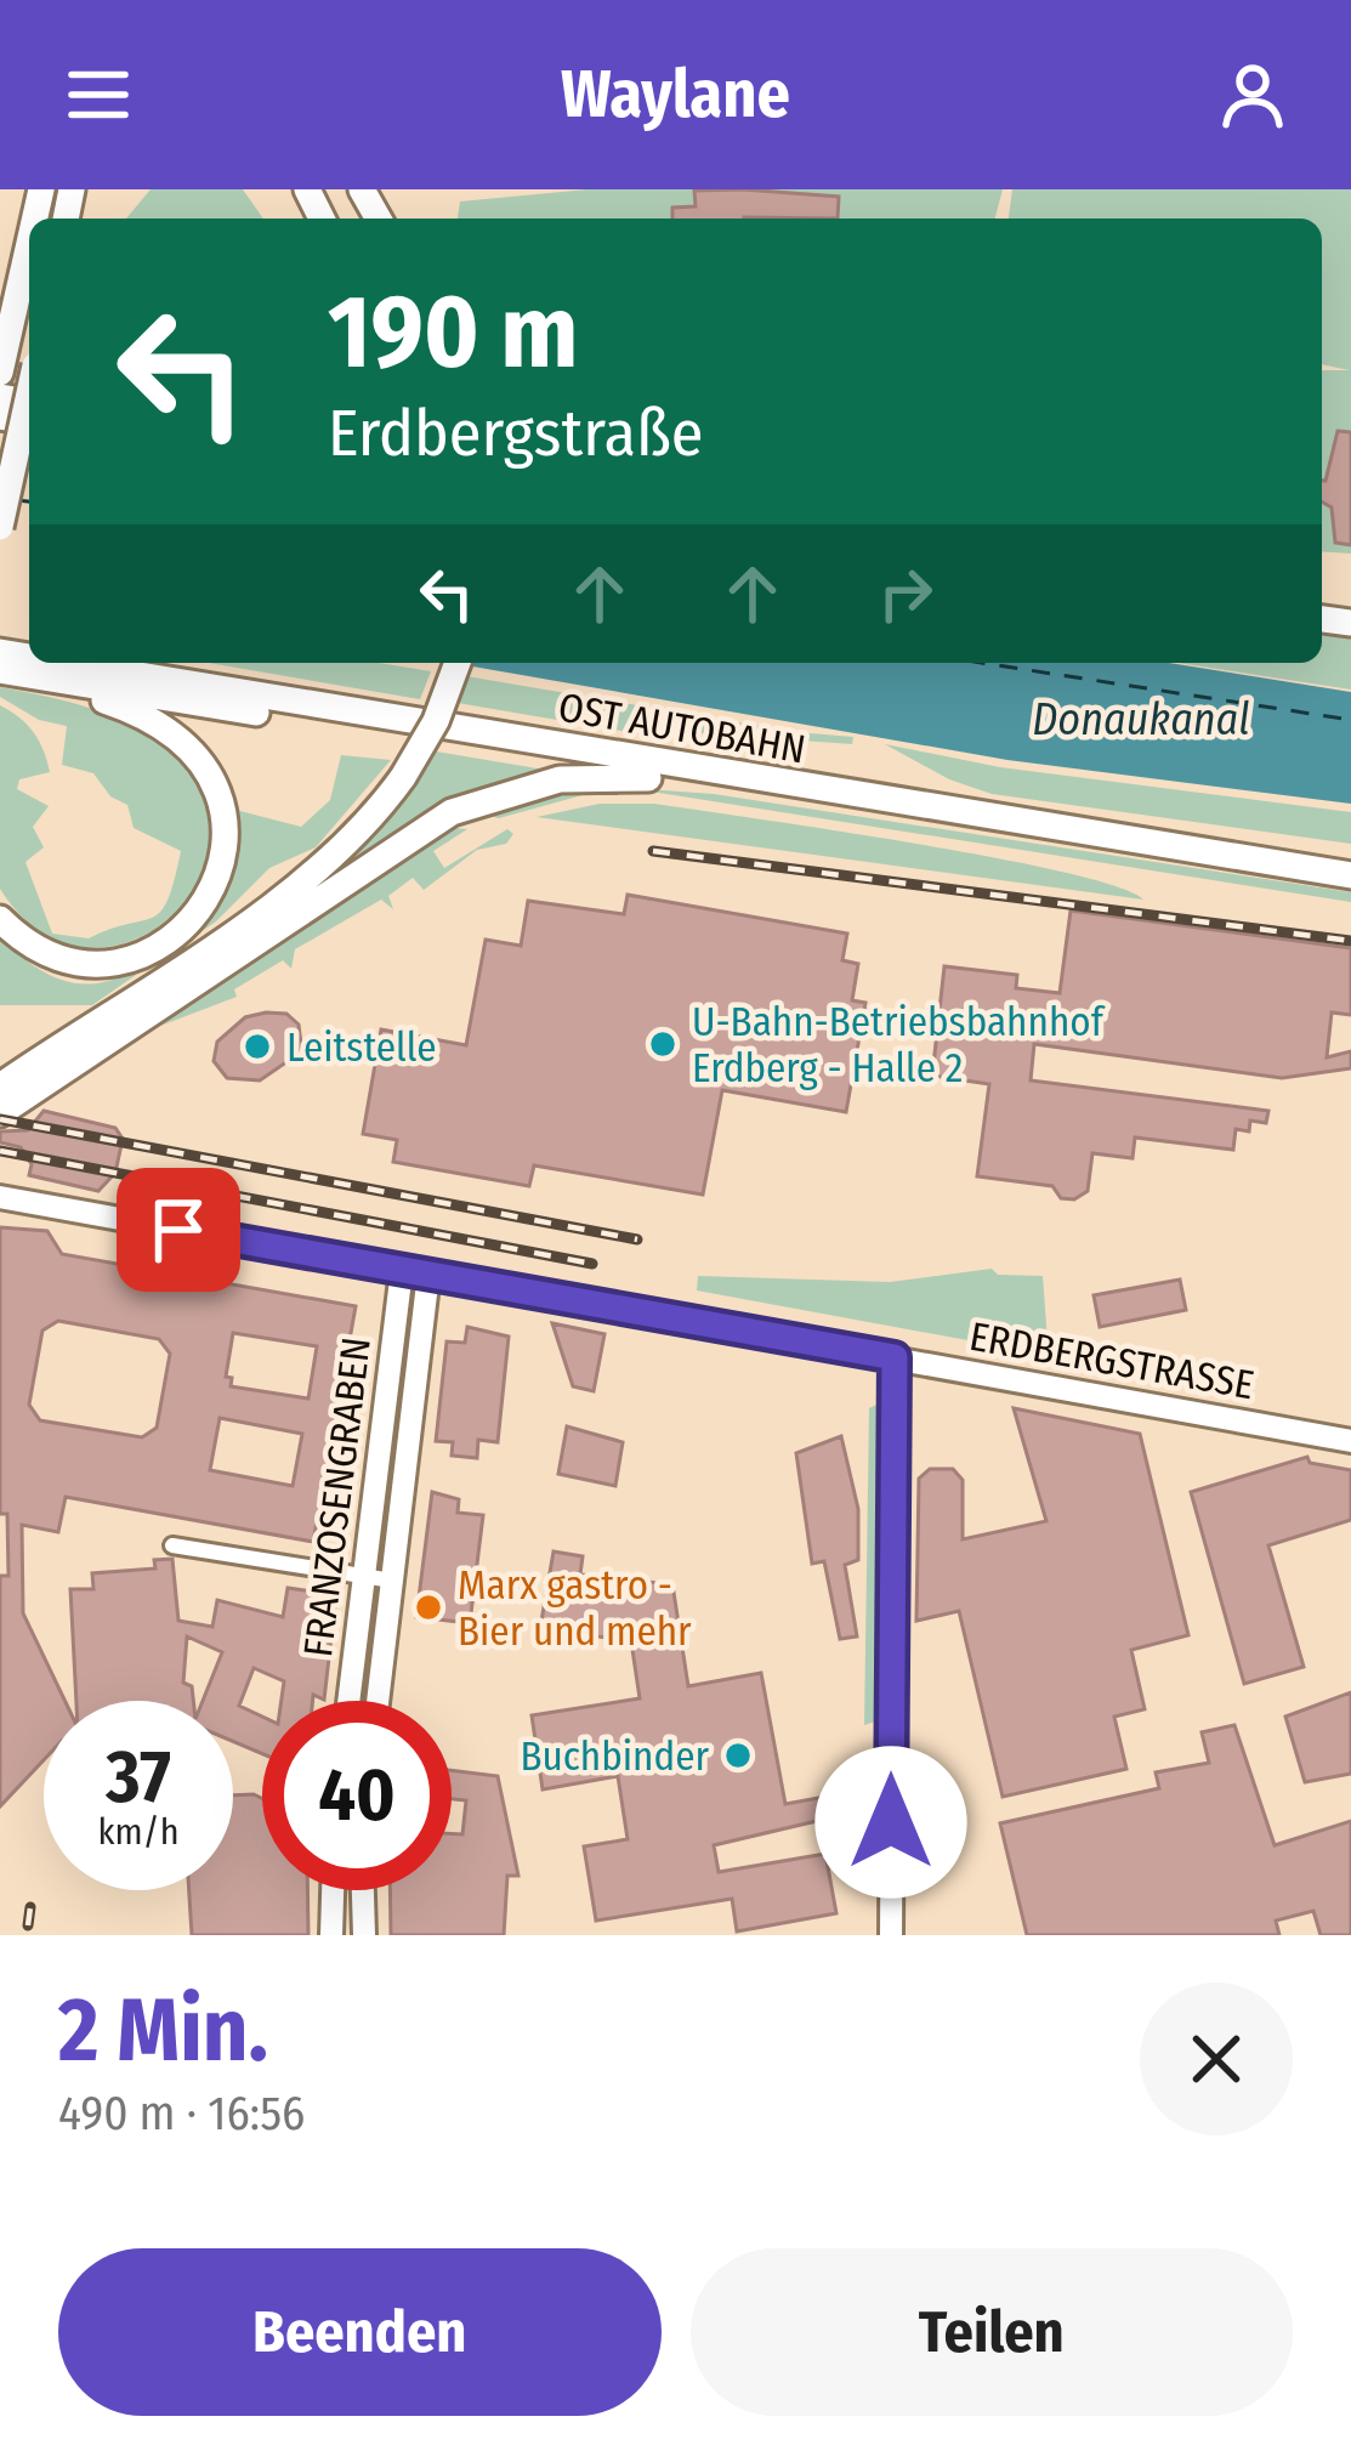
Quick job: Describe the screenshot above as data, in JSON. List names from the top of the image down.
{
  "streets": {
    "highway": ["OST AUTOBAHN"],
    "main road": ["ERDBERGSTRASSE", "FRANZOSENGRABEN"]
  },
  "crossings": [
    ["ERDBERGSTRASSE", "FRANZOSENGRABEN"]
  ],
  "water": ["Donaukanal"],
  "places": [
    "U-Bahn-Betriebsbahnhof Erdberg - Halle 2",
    "Leitstelle",
    "Marx gastro - Bier und mehr",
    "Buchbinder"
  ],
  "page": {
    "header": "Waylane",
    "turn": ["190 m", "Erdbergstraße"],
    "speed": "37 km/h",
    "limit": "40",
    "heading": ["2 Min.", "490 m · 16:56"],
    "buttons": ["Beenden", "Teilen"]
  }
}
